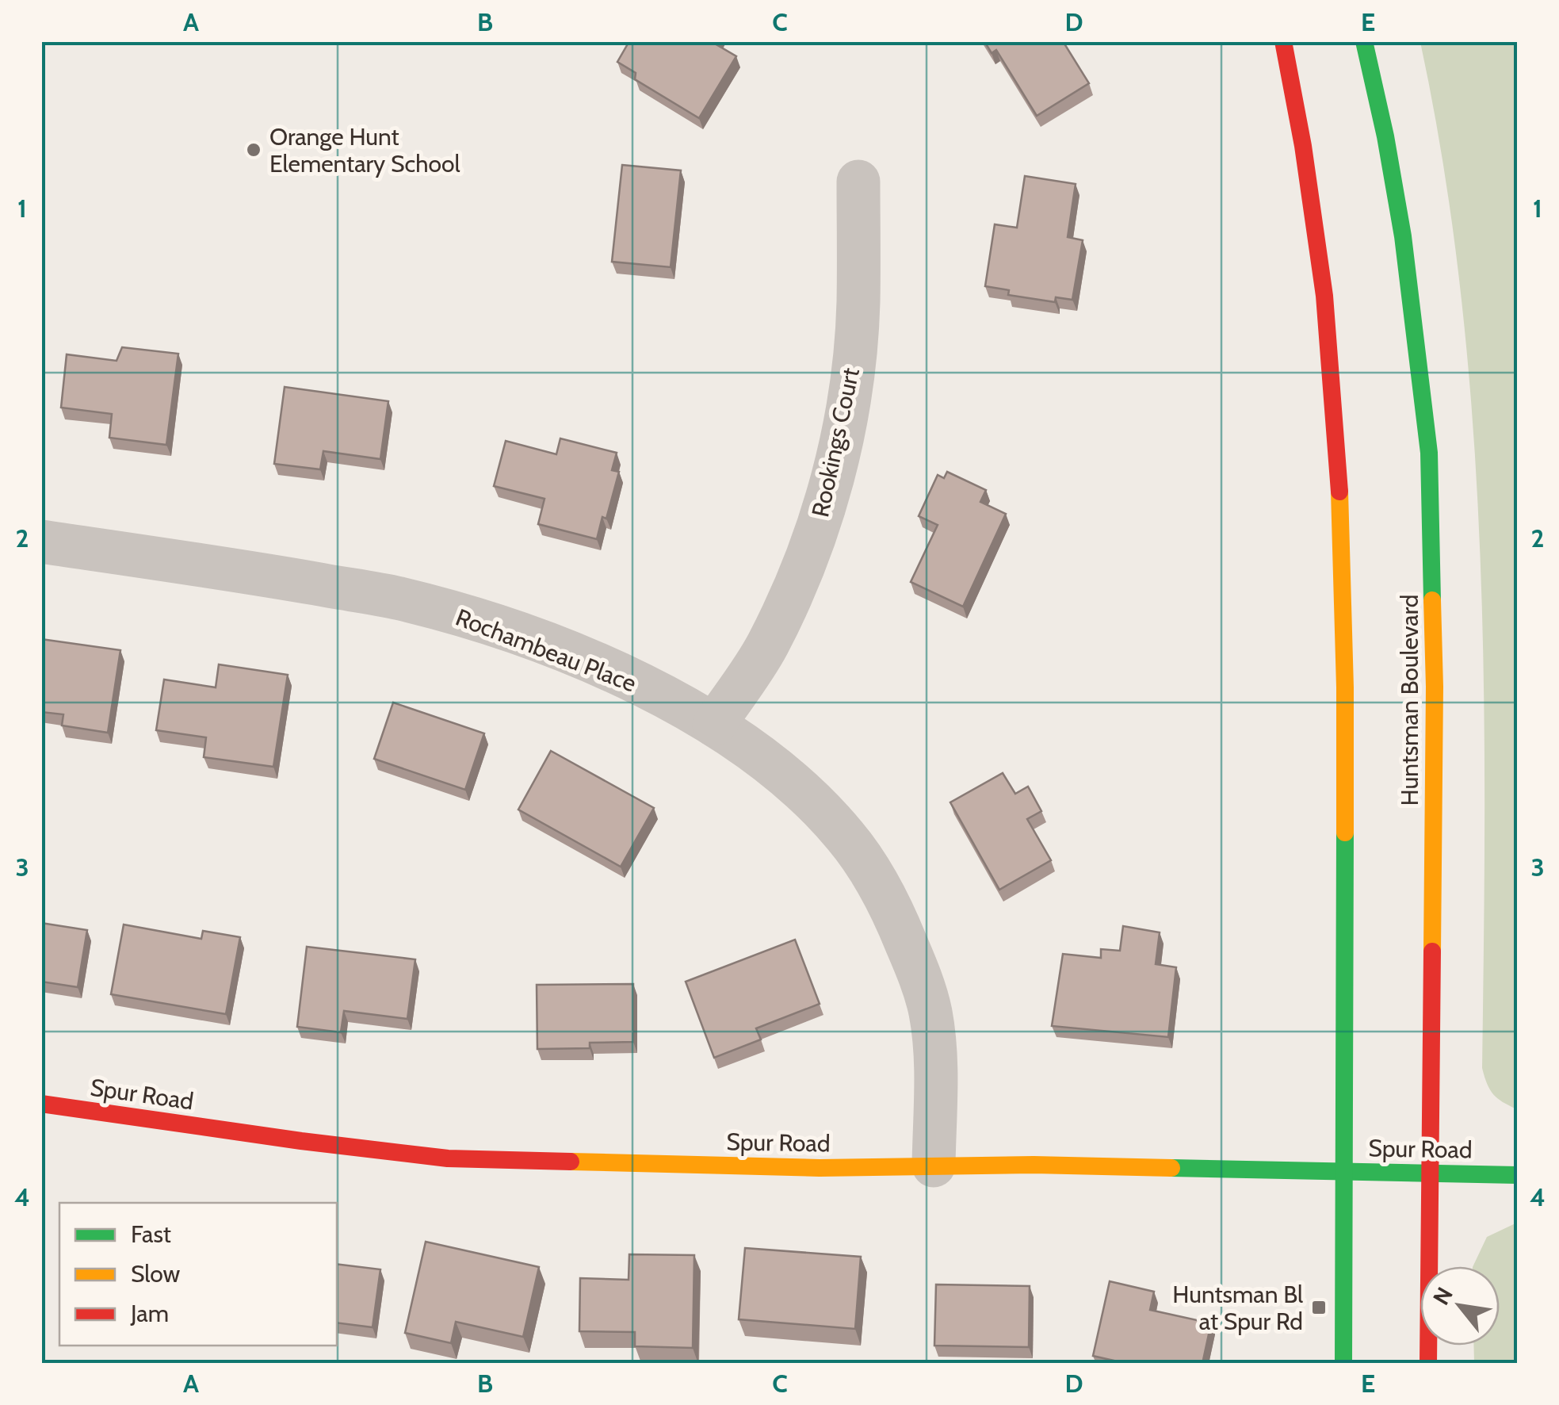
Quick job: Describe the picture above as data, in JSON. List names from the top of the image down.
{
  "streets": {
    "street": [
      "Rookings Court",
      "Rochambeau Place",
      "Huntsman Boulevard",
      "Spur Road"
    ]
  },
  "crossings": [
    ["Rookings Court", "Rochambeau Place"],
    ["Rochambeau Place", "Spur Road"],
    ["Huntsman Boulevard", "Spur Road"]
  ],
  "places": {
    "other": ["Orange Hunt Elementary School"],
    "transit": ["Huntsman Bl at Spur Rd"]
  },
  "legend": ["Fast", "Slow", "Jam"],
  "north": "top left",
  "grid": {
    "columns": [
      "A",
      "B",
      "C",
      "D",
      "E"
    ],
    "rows": [
      "1",
      "2",
      "3",
      "4"
    ]
  }
}
